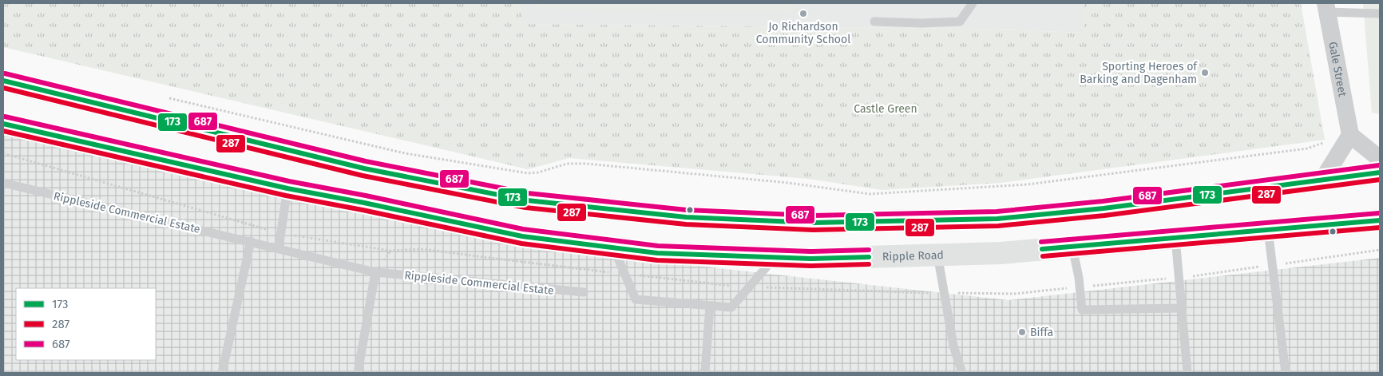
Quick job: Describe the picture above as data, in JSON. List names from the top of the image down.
{
  "streets": {
    "highway": ["Ripple Road"],
    "street": ["Gale Street"],
    "lane": ["Rippleside Commercial Estate"]
  },
  "parks": ["Castle Green"],
  "places": ["Jo Richardson Community School", "Sporting Heroes of Barking and Dagenham", "Biffa"],
  "lines": ["transit line 687", "transit line 173", "transit line 287"],
  "legend": ["173", "287", "687"]
}
